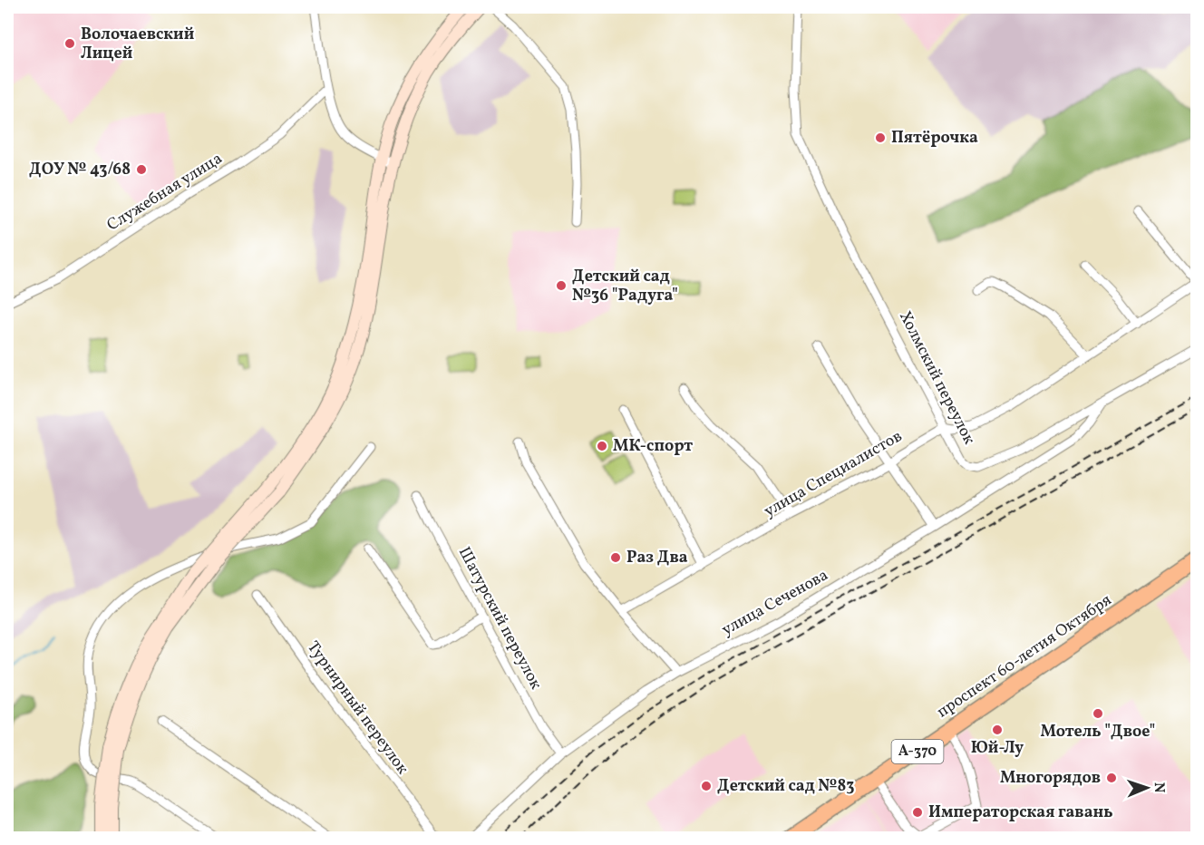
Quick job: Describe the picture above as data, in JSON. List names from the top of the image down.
{
  "streets": {
    "highway": ["проспект 60-летия Октября", "А-370"],
    "street": [
      "Служебная улица",
      "Холмский переулок",
      "улица Специалистов",
      "улица Сеченова",
      "Шатурский переулок",
      "Турнирный переулок"
    ]
  },
  "crossings": [
    ["Холмский переулок", "улица Специалистов"],
    ["Холмский переулок", "улица Сеченова"],
    ["улица Сеченова", "Шатурский переулок"]
  ],
  "places": [
    "Волочаевский Лицей",
    "Пятёрочка",
    "ДОУ № 43/68",
    "Детский сад №36 \"Радуга\"",
    "МК-спорт",
    "Раз Два",
    "Мотель \"Двое\"",
    "Юй-Лу",
    "Многорядов",
    "Детский сад №83",
    "Императорская гавань"
  ],
  "north": "right"
}
